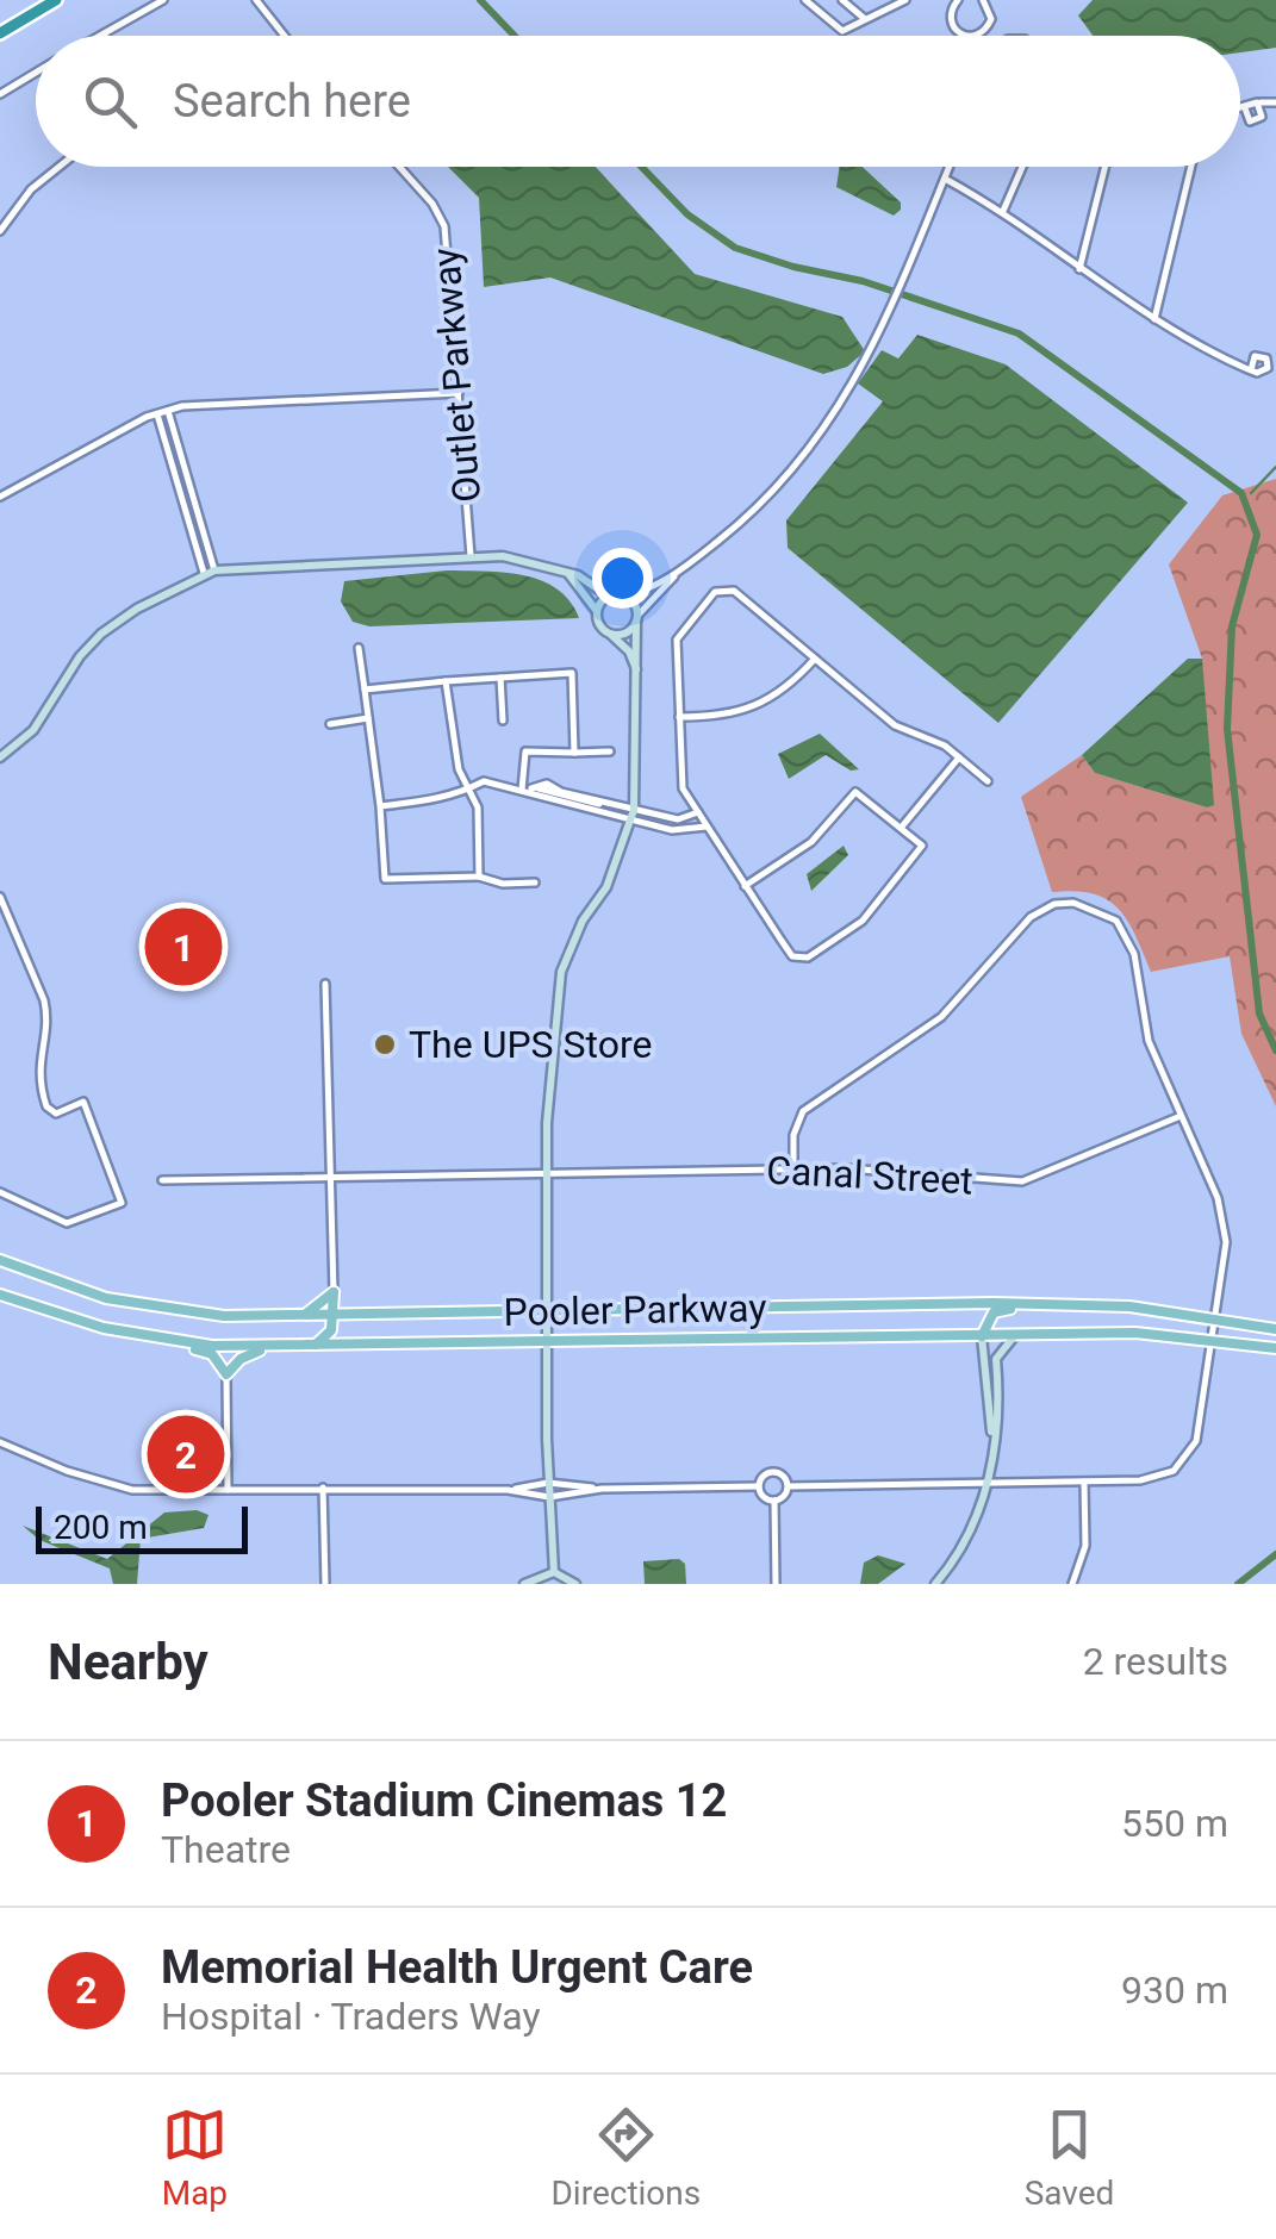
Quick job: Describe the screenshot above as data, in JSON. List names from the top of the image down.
{
  "streets": {
    "main road": ["Pooler Parkway"],
    "street": ["Outlet Parkway", "Canal Street"]
  },
  "places": ["The UPS Store"],
  "scale_bar": "200 m",
  "page": {
    "search": "Search here",
    "pins": ["1", "2"],
    "scale": "200 m",
    "heading": ["Nearby", "2 results"],
    "list": [
      {
        "mark": "1",
        "name": "Pooler Stadium Cinemas 12",
        "note": "Theatre",
        "value": "550 m"
      },
      {
        "mark": "2",
        "name": "Memorial Health Urgent Care",
        "note": "Hospital · Traders Way",
        "value": "930 m"
      }
    ],
    "nav": ["Map", "Directions", "Saved"]
  }
}
